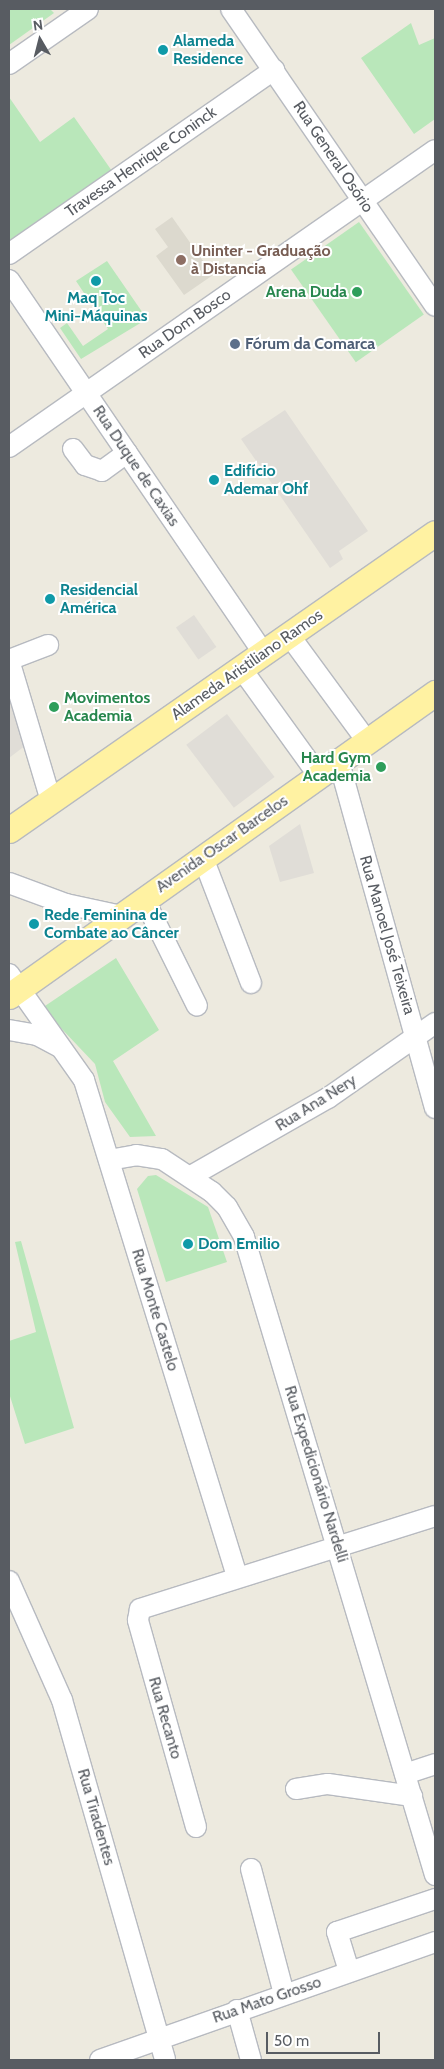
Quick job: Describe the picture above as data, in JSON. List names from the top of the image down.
{
  "streets": {
    "main road": ["Alameda Aristiliano Ramos", "Avenida Oscar Barcelos"],
    "street": [
      "Rua General Osório",
      "Travessa Henrique Coninck",
      "Rua Dom Bosco",
      "Rua Duque de Caxias",
      "Rua Manoel José Teixeira",
      "Rua Ana Nery",
      "Rua Monte Castelo",
      "Rua Expedicionário Nardelli",
      "Rua Recanto",
      "Rua Tiradentes",
      "Rua Mato Grosso"
    ]
  },
  "crossings": [
    ["Rua General Osório", "Travessa Henrique Coninck"],
    ["Rua General Osório", "Rua Dom Bosco"],
    ["Rua Dom Bosco", "Rua Duque de Caxias"],
    ["Rua Duque de Caxias", "Alameda Aristiliano Ramos"],
    ["Avenida Oscar Barcelos", "Rua Manoel José Teixeira"],
    ["Avenida Oscar Barcelos", "Rua Monte Castelo"],
    ["Rua Manoel José Teixeira", "Rua Ana Nery"],
    ["Rua Ana Nery", "Rua Expedicionário Nardelli"],
    ["Rua Monte Castelo", "Rua Expedicionário Nardelli"],
    ["Rua Monte Castelo", "Rua Recanto"],
    ["Rua Tiradentes", "Rua Mato Grosso"]
  ],
  "places": [
    "Alameda Residence",
    "Uninter - Graduação à Distancia",
    "Maq Toc Mini-Máquinas",
    "Arena Duda",
    "Fórum da Comarca",
    "Edifício Ademar Ohf",
    "Residencial América",
    "Movimentos Academia",
    "Hard Gym Academia",
    "Rede Feminina de Combate ao Câncer",
    "Dom Emilio"
  ],
  "scale_bar": "50 m",
  "north": "top"
}
